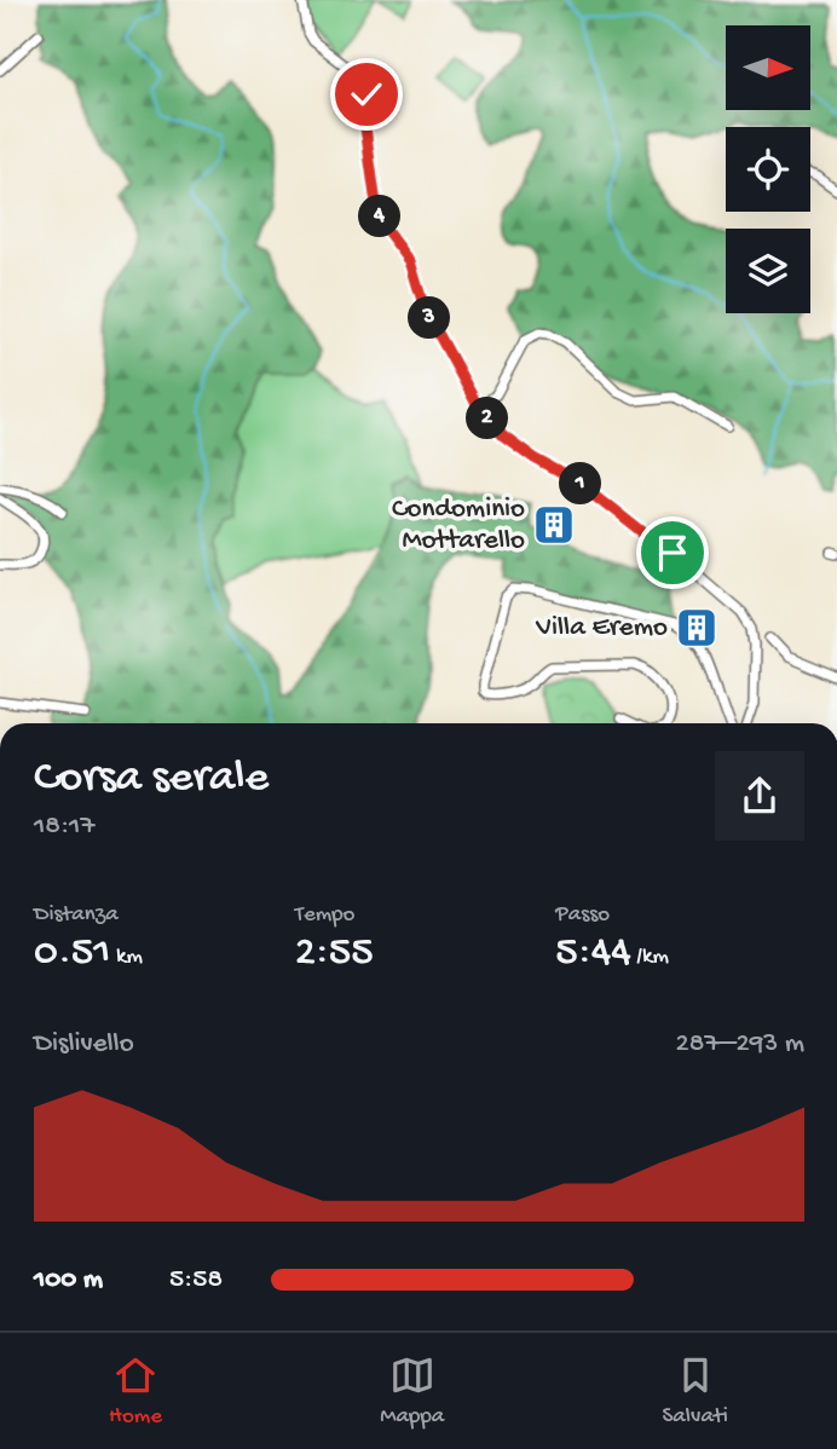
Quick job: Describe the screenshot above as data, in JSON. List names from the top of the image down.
{
  "places": {
    "building": ["Condominio Mottarello", "Villa Eremo"]
  },
  "north": "right",
  "page": {
    "pins": [
      "4",
      "3",
      "2",
      "1"
    ],
    "heading": ["Corsa serale", "18:17"],
    "stats": [
      ["Distanza", "0.51 km"],
      ["Tempo", "2:55"],
      ["Passo", "5:44 /km"]
    ],
    "chart": ["Dislivello", "287–293 m"],
    "list": [
      {
        "name": "100 m",
        "note": "5:58"
      }
    ],
    "tabs": ["Home", "Mappa", "Salvati"]
  }
}
